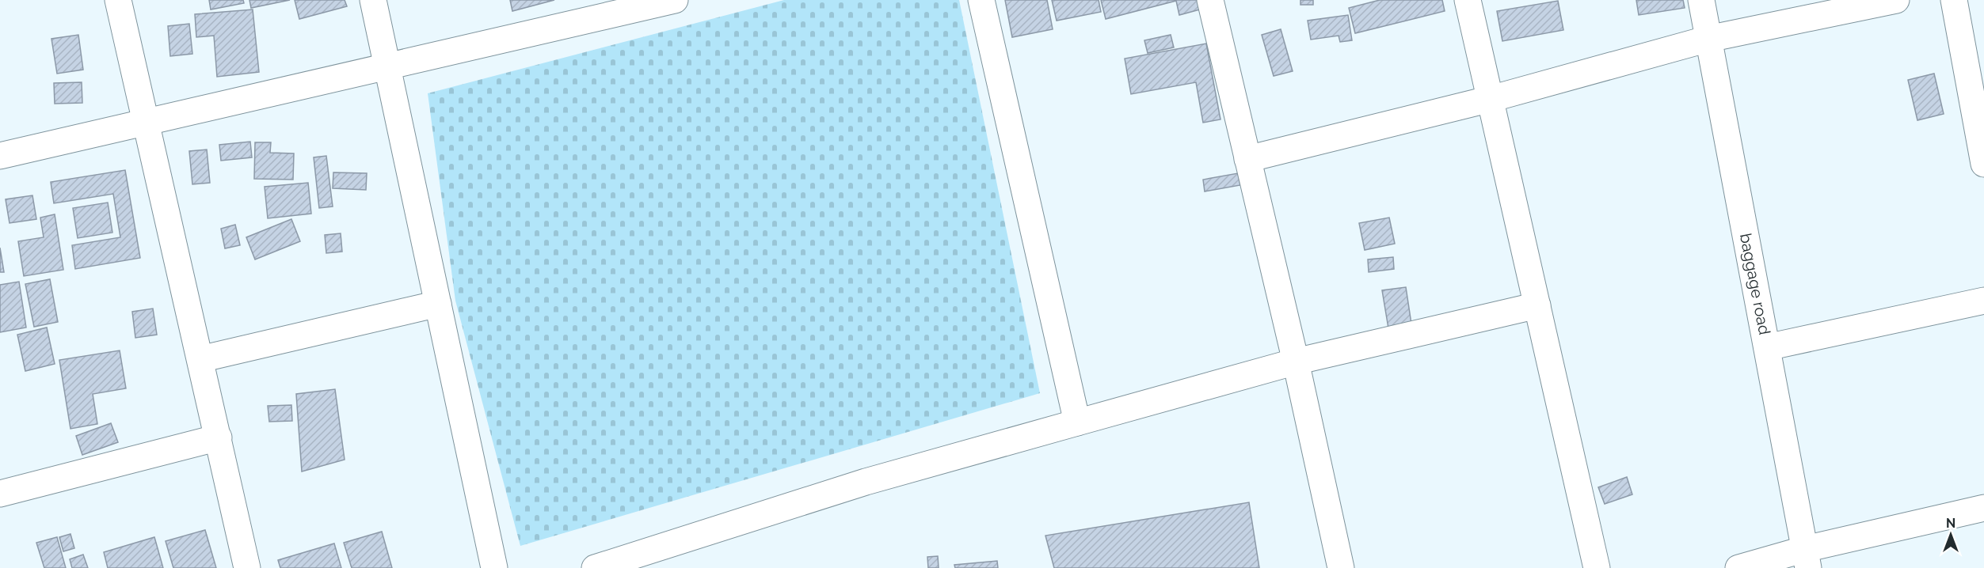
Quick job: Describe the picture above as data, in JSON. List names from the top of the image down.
{
  "streets": {
    "street": ["baggage road"]
  },
  "north": "top"
}
